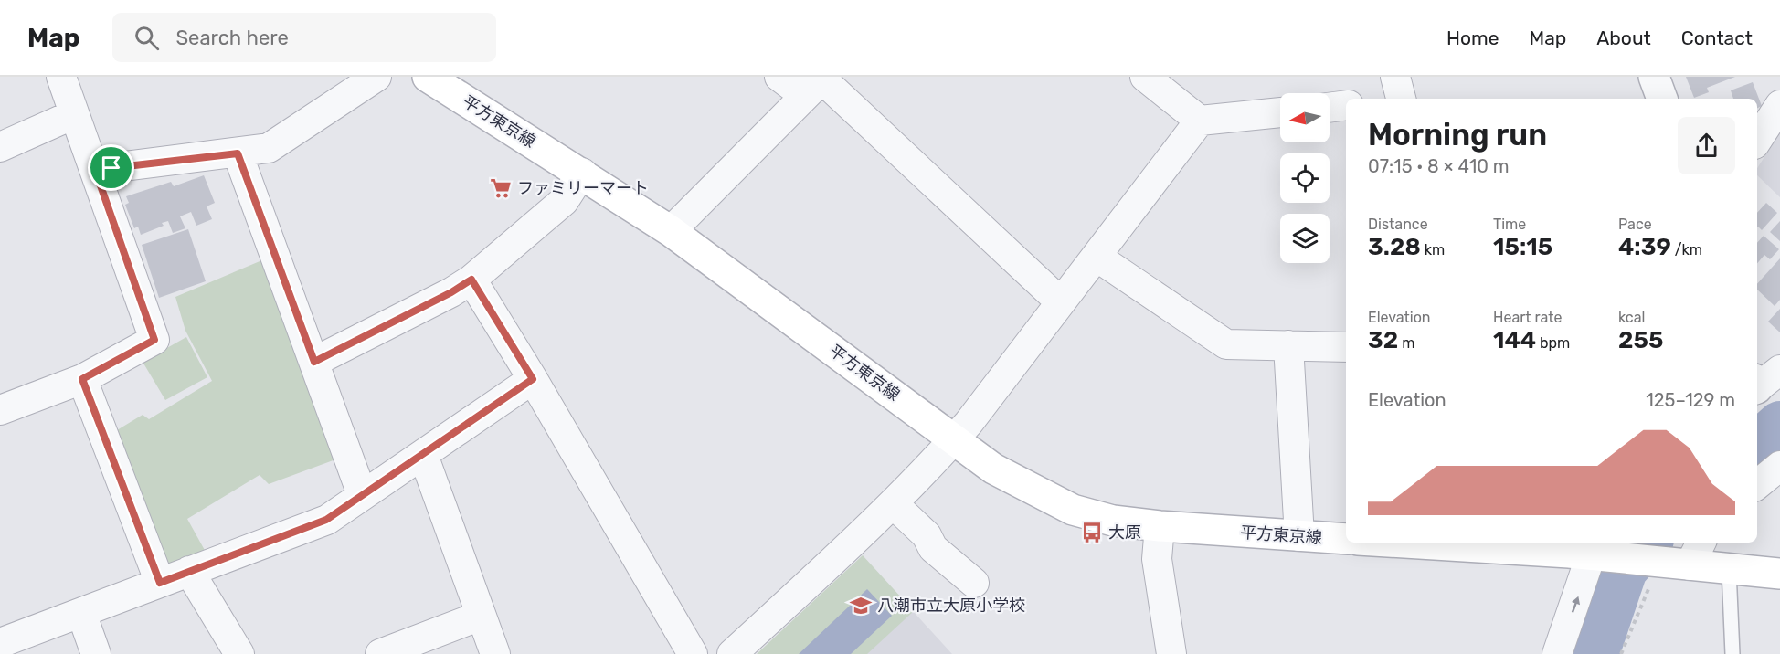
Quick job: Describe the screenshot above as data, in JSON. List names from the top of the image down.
{
  "streets": {
    "main road": ["平方東京線"]
  },
  "places": {
    "supermarket": ["ファミリーマート"],
    "bus stop": ["大原"],
    "school or university": ["八潮市立大原小学校"]
  },
  "north": "left",
  "page": {
    "header": "Map",
    "search": "Search here",
    "nav": [
      "Home",
      "Map",
      "About",
      "Contact"
    ],
    "heading": ["Morning run", "07:15 · 8 × 410 m"],
    "stats": [
      ["Distance", "3.28 km"],
      ["Time", "15:15"],
      ["Pace", "4:39 /km"],
      ["Elevation", "32 m"],
      ["Heart rate", "144 bpm"],
      ["kcal", "255"]
    ],
    "chart": ["Elevation", "125–129 m"]
  }
}
